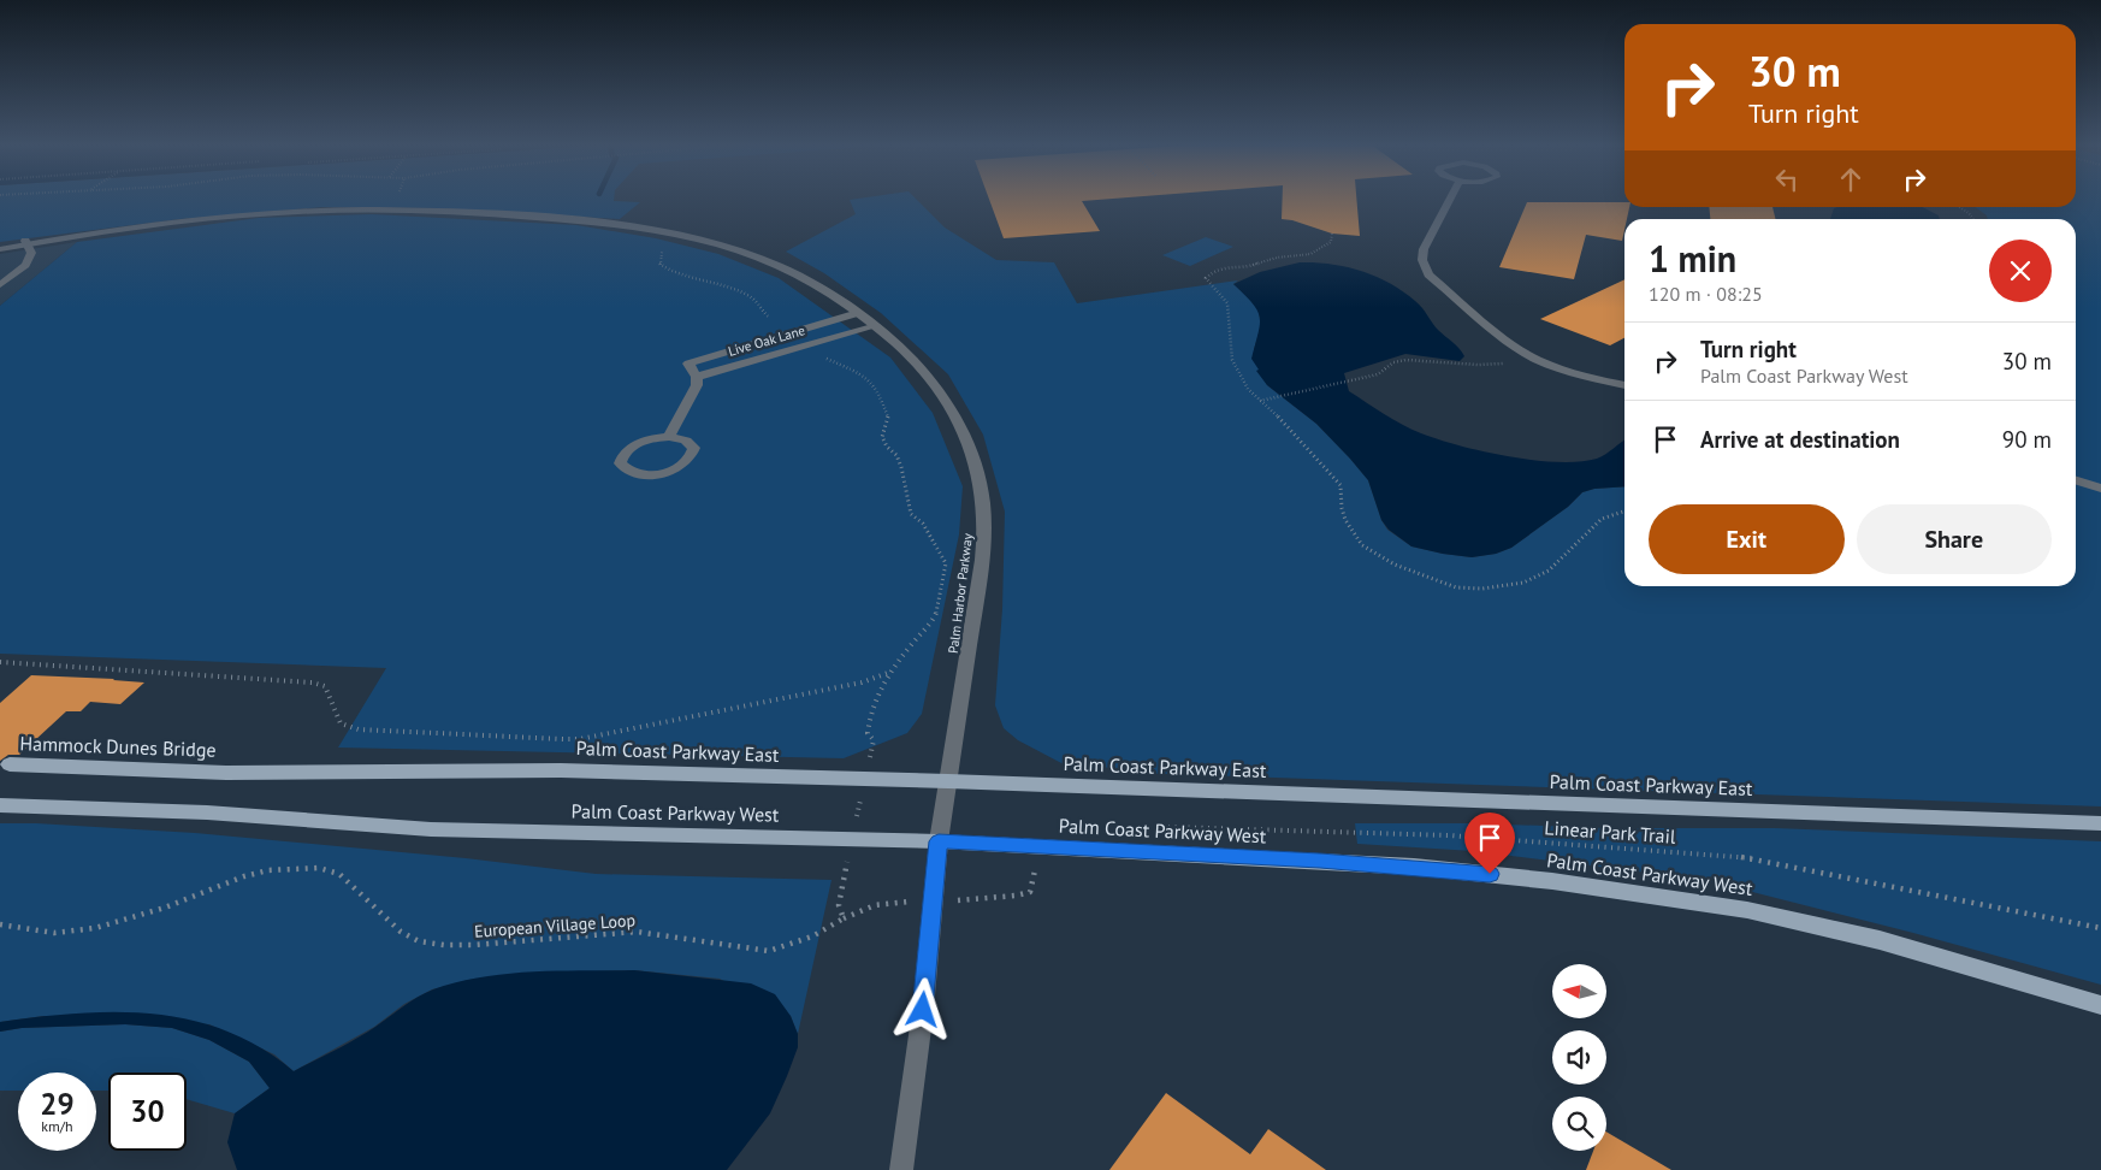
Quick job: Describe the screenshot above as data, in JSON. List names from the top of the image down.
{
  "streets": {
    "main road": ["Hammock Dunes Bridge", "Palm Coast Parkway East", "Palm Coast Parkway West"],
    "street": ["Live Oak Lane", "Palm Harbor Parkway"],
    "path": ["Linear Park Trail", "European Village Loop"]
  },
  "crossings": [
    ["Live Oak Lane", "Palm Harbor Parkway"],
    ["Palm Harbor Parkway", "Palm Coast Parkway East"],
    ["Palm Harbor Parkway", "Palm Coast Parkway West"],
    ["Hammock Dunes Bridge", "Palm Coast Parkway East"]
  ],
  "north": "left",
  "page": {
    "turn": ["30 m", "Turn right"],
    "heading": ["1 min", "120 m · 08:25"],
    "list": [
      {
        "name": "Turn right",
        "note": "Palm Coast Parkway West",
        "value": "30 m"
      },
      {
        "name": "Arrive at destination",
        "value": "90 m"
      }
    ],
    "buttons": ["Exit", "Share"],
    "speed": "29 km/h",
    "limit": "30"
  }
}
